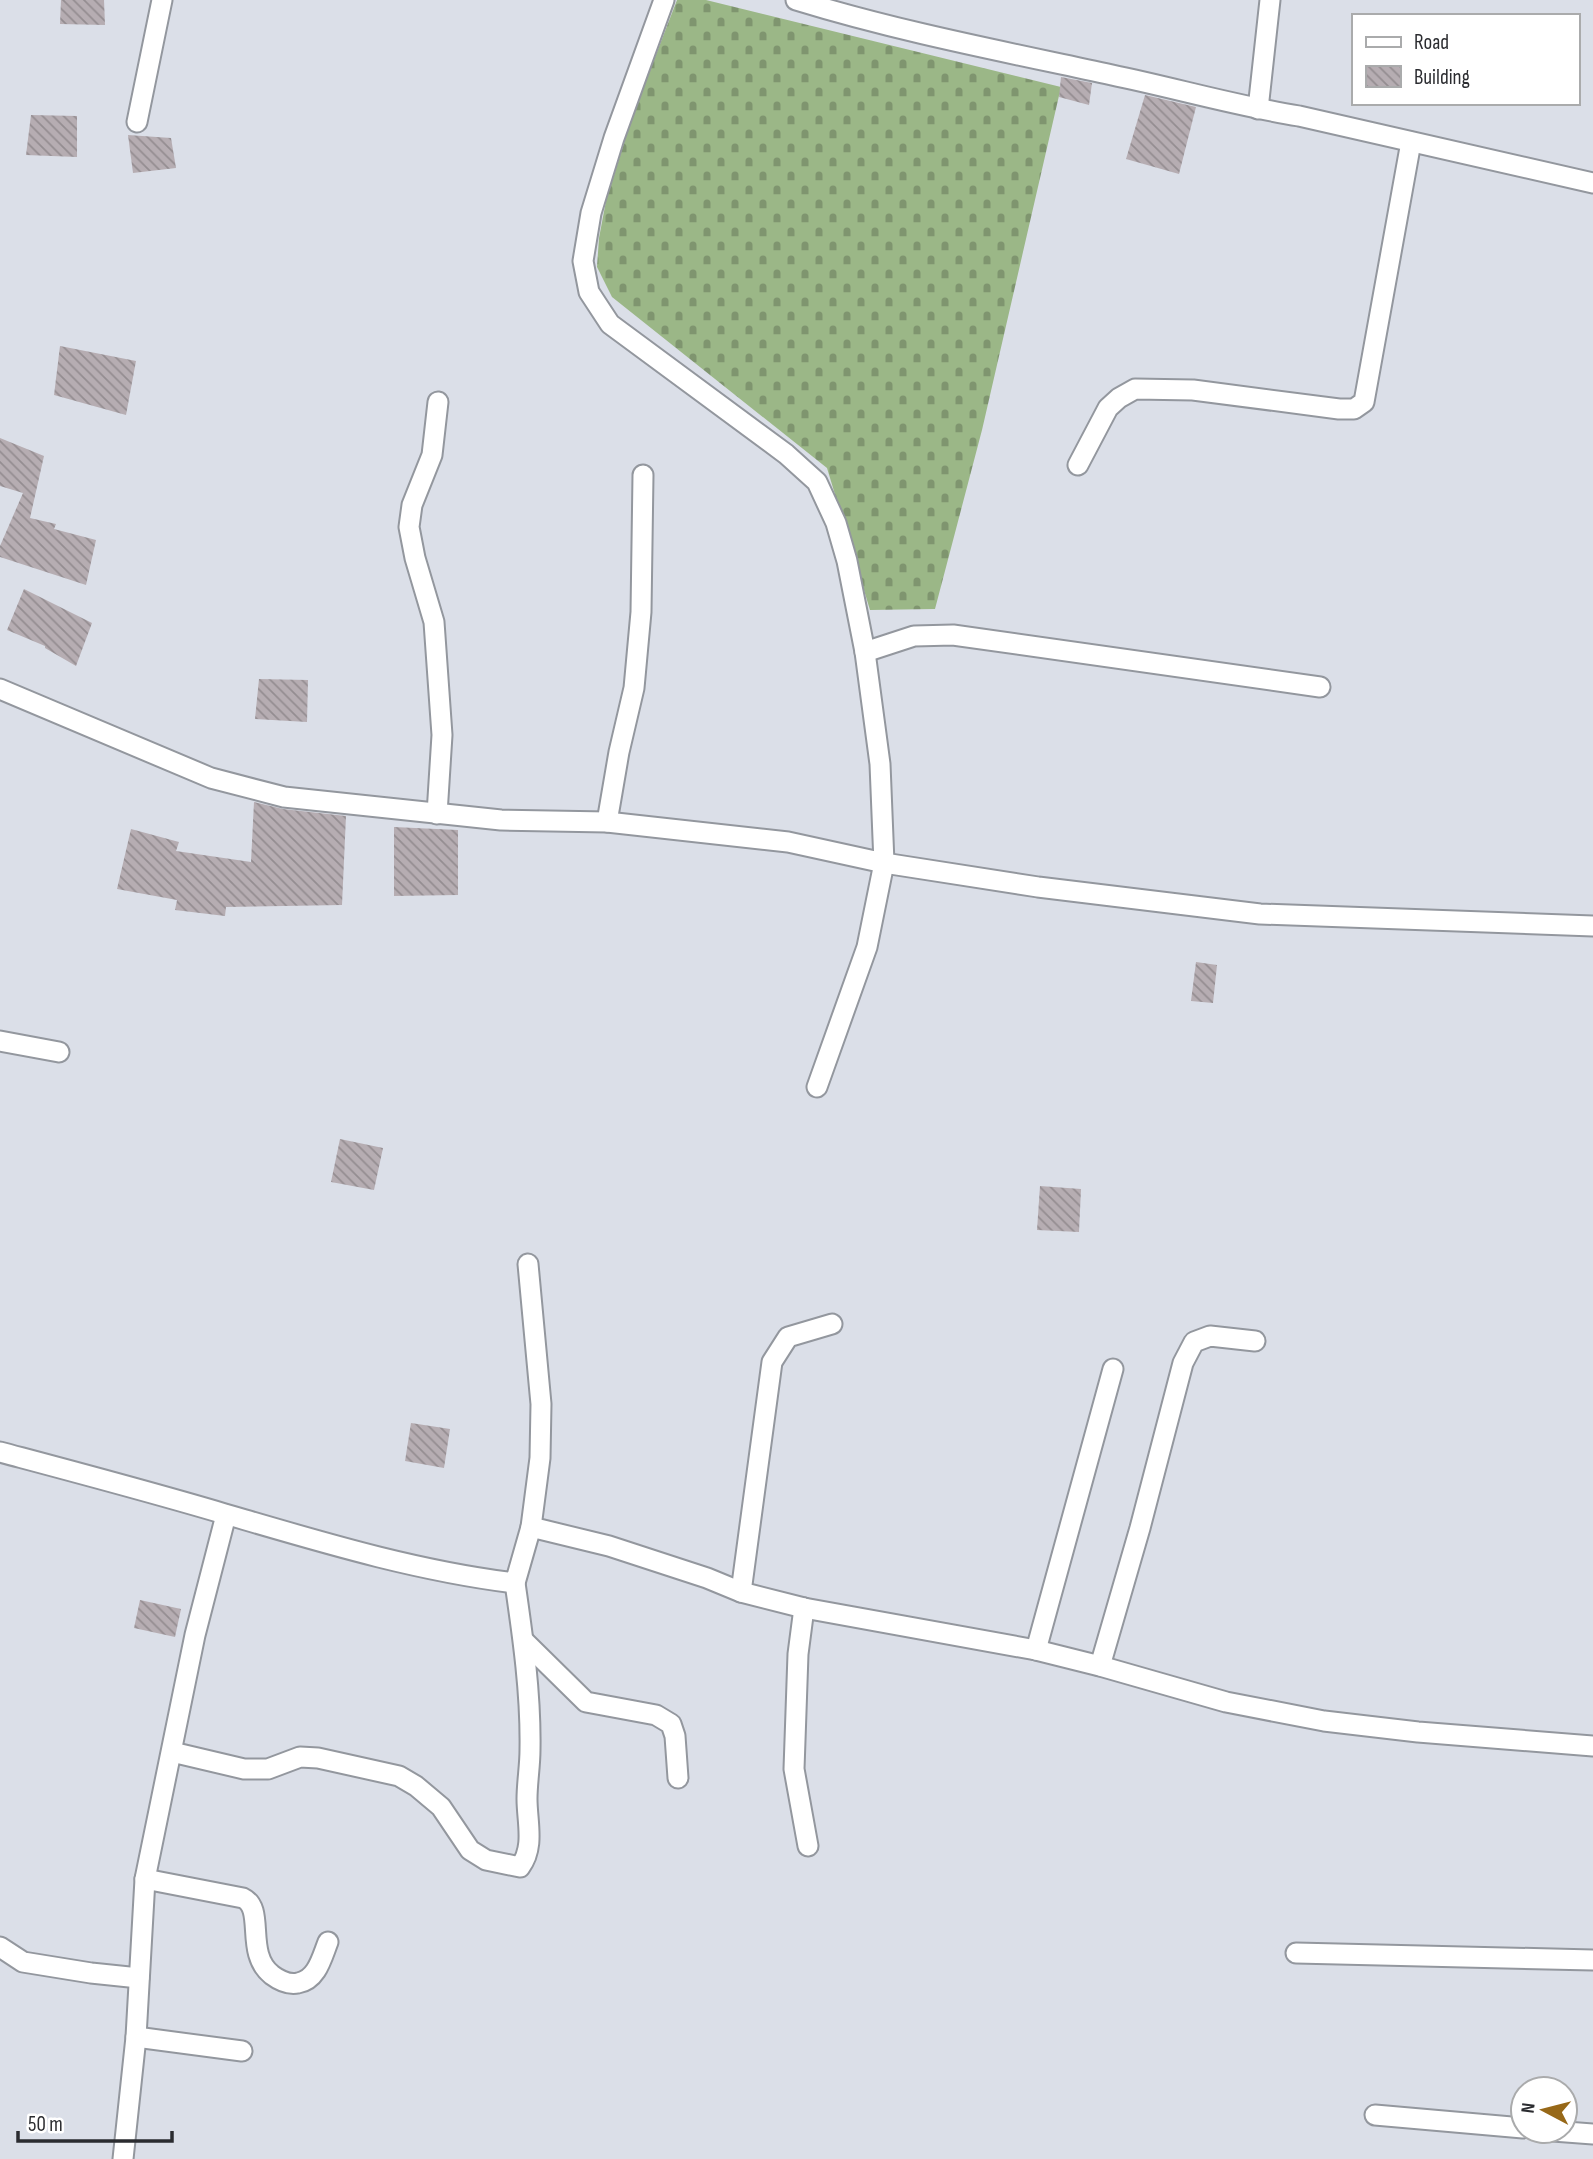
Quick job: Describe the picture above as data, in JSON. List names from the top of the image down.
{
  "legend": ["Road", "Building"],
  "scale_bar": "50 m",
  "north": "left"
}
